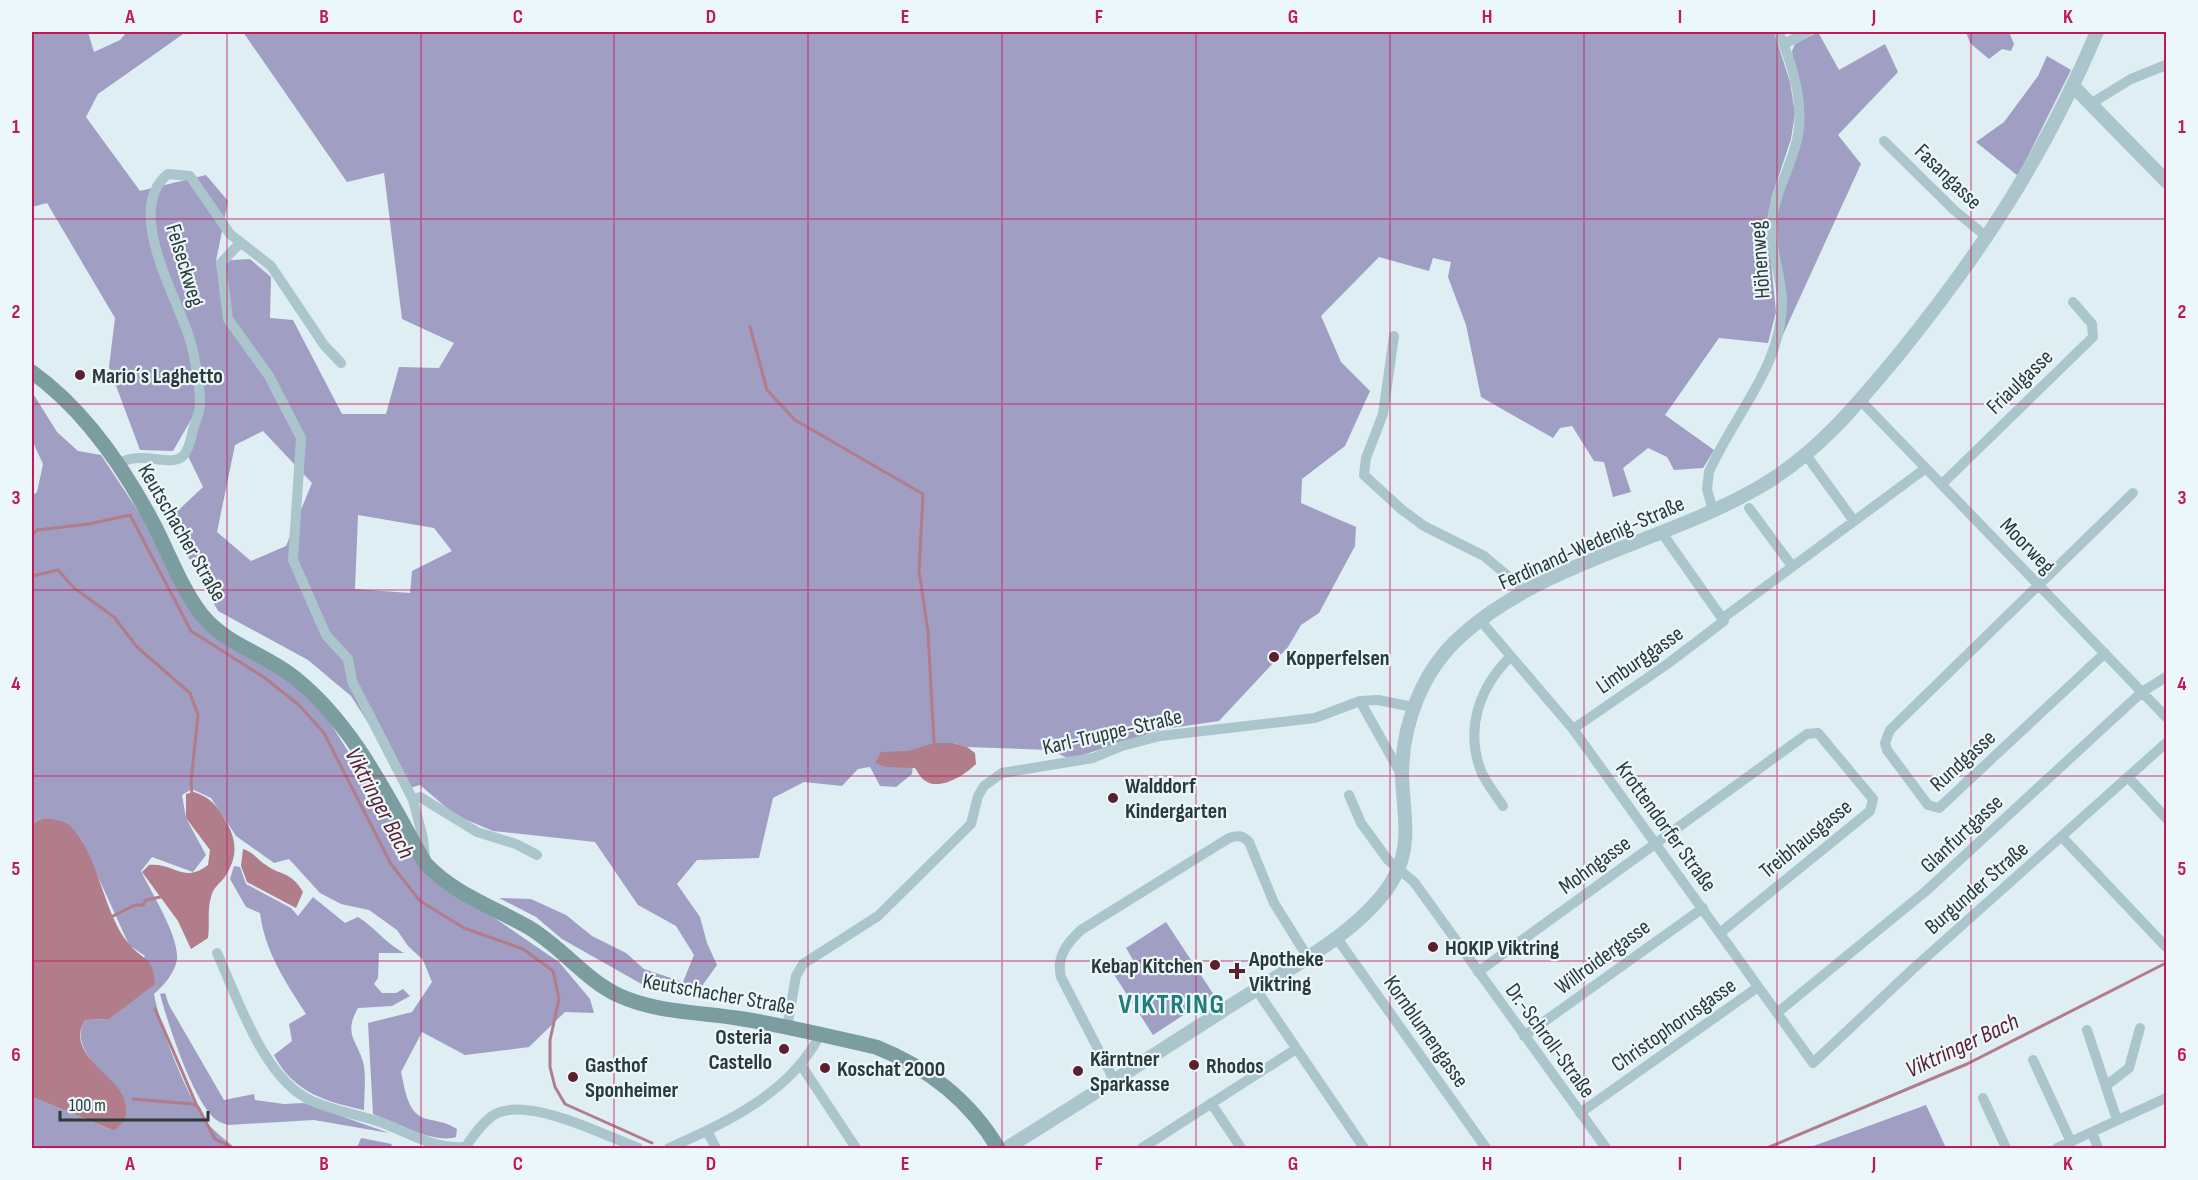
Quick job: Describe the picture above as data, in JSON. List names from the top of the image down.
{
  "streets": {
    "main road": ["Keutschacher Straße"],
    "street": [
      "Fasangasse",
      "Höhenweg",
      "Felseckweg",
      "Friaulgasse",
      "Ferdinand-Wedenig-Straße",
      "Moorweg",
      "Limburggasse",
      "Karl-Truppe-Straße",
      "Rundgasse",
      "Krottendorfer Straße",
      "Glanfurtgasse",
      "Treibhausgasse",
      "Mohngasse",
      "Burgunder Straße",
      "Willroidergasse",
      "Christophorusgasse",
      "Kornblumengasse",
      "Dr.-Schroll-Straße"
    ]
  },
  "crossings": [
    ["Fasangasse", "Ferdinand-Wedenig-Straße"],
    ["Höhenweg", "Ferdinand-Wedenig-Straße"],
    ["Felseckweg", "Keutschacher Straße"],
    ["Friaulgasse", "Moorweg"],
    ["Keutschacher Straße", "Karl-Truppe-Straße"],
    ["Ferdinand-Wedenig-Straße", "Moorweg"],
    ["Ferdinand-Wedenig-Straße", "Karl-Truppe-Straße"],
    ["Ferdinand-Wedenig-Straße", "Krottendorfer Straße"],
    ["Ferdinand-Wedenig-Straße", "Kornblumengasse"],
    ["Ferdinand-Wedenig-Straße", "Dr.-Schroll-Straße"],
    ["Moorweg", "Limburggasse"],
    ["Moorweg", "Rundgasse"],
    ["Moorweg", "Glanfurtgasse"],
    ["Limburggasse", "Krottendorfer Straße"],
    ["Krottendorfer Straße", "Glanfurtgasse"],
    ["Krottendorfer Straße", "Treibhausgasse"],
    ["Krottendorfer Straße", "Mohngasse"],
    ["Krottendorfer Straße", "Burgunder Straße"],
    ["Krottendorfer Straße", "Willroidergasse"],
    ["Krottendorfer Straße", "Christophorusgasse"],
    ["Treibhausgasse", "Mohngasse"],
    ["Mohngasse", "Dr.-Schroll-Straße"],
    ["Willroidergasse", "Dr.-Schroll-Straße"],
    ["Christophorusgasse", "Dr.-Schroll-Straße"]
  ],
  "districts": ["VIKTRING"],
  "water": ["Viktringer Bach"],
  "places": {
    "other": [
      "Mario´s Laghetto",
      "Kopperfelsen",
      "Walddorf Kindergarten",
      "HOKIP Viktring",
      "Kebap Kitchen",
      "Osteria Castello",
      "Rhodos",
      "Koschat 2000",
      "Kärntner Sparkasse",
      "Gasthof Sponheimer"
    ],
    "health": ["Apotheke Viktring"]
  },
  "scale_bar": "100 m",
  "grid": {
    "columns": [
      "A",
      "B",
      "C",
      "D",
      "E",
      "F",
      "G",
      "H",
      "I",
      "J",
      "K"
    ],
    "rows": [
      "1",
      "2",
      "3",
      "4",
      "5",
      "6"
    ]
  }
}
